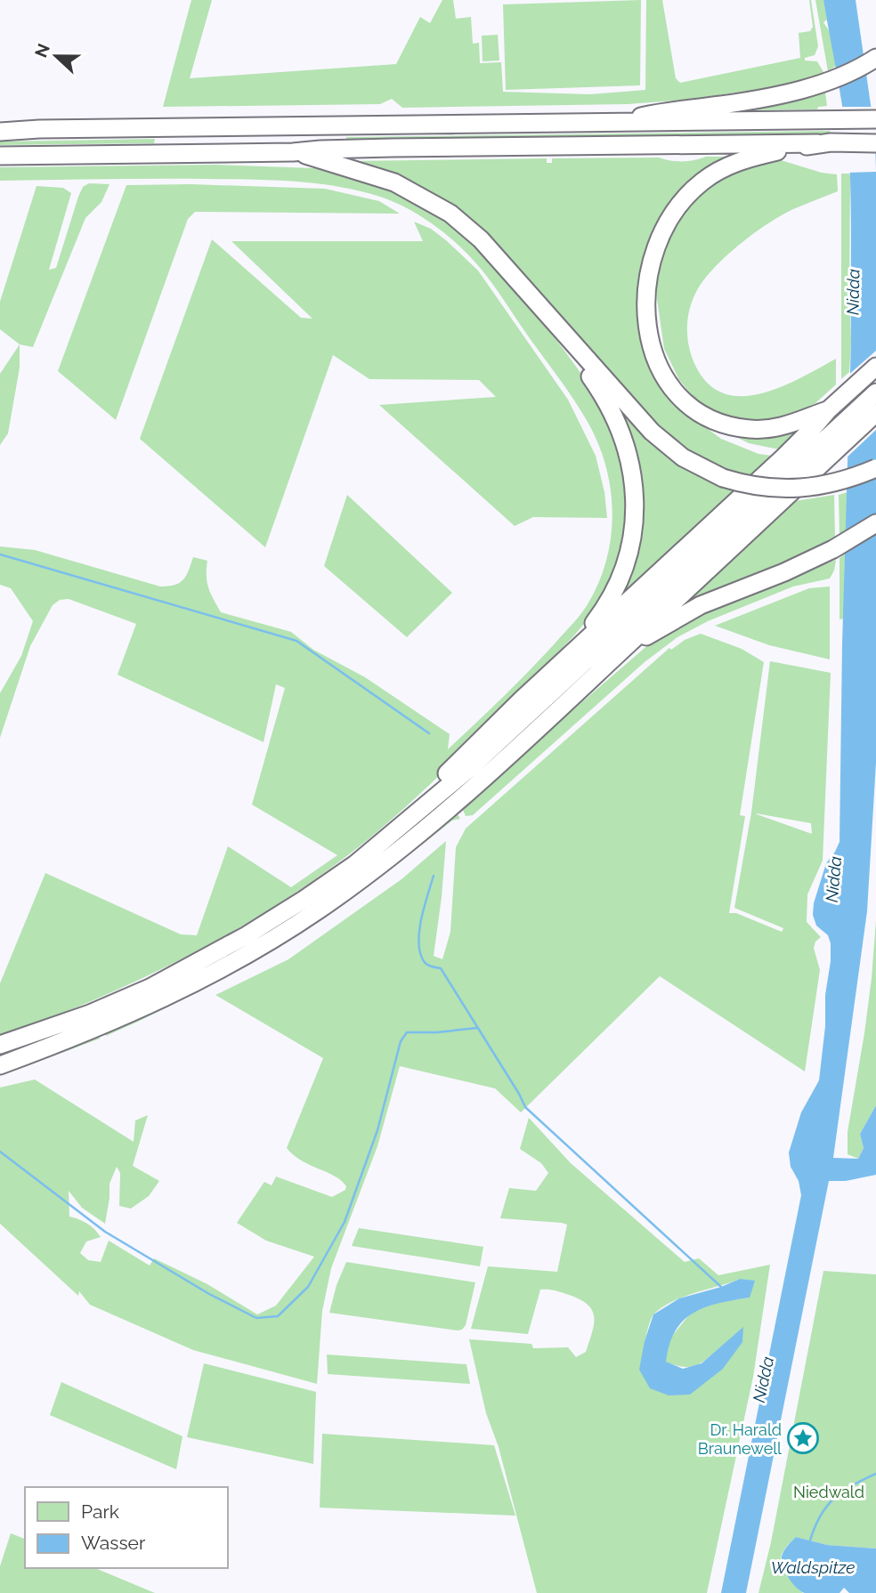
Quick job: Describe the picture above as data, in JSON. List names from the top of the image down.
{
  "water": ["Nidda", "Waldspitze"],
  "parks": ["Niedwald"],
  "places": {
    "place": ["Dr. Harald Braunewell"]
  },
  "legend": ["Park", "Wasser"],
  "north": "left"
}
